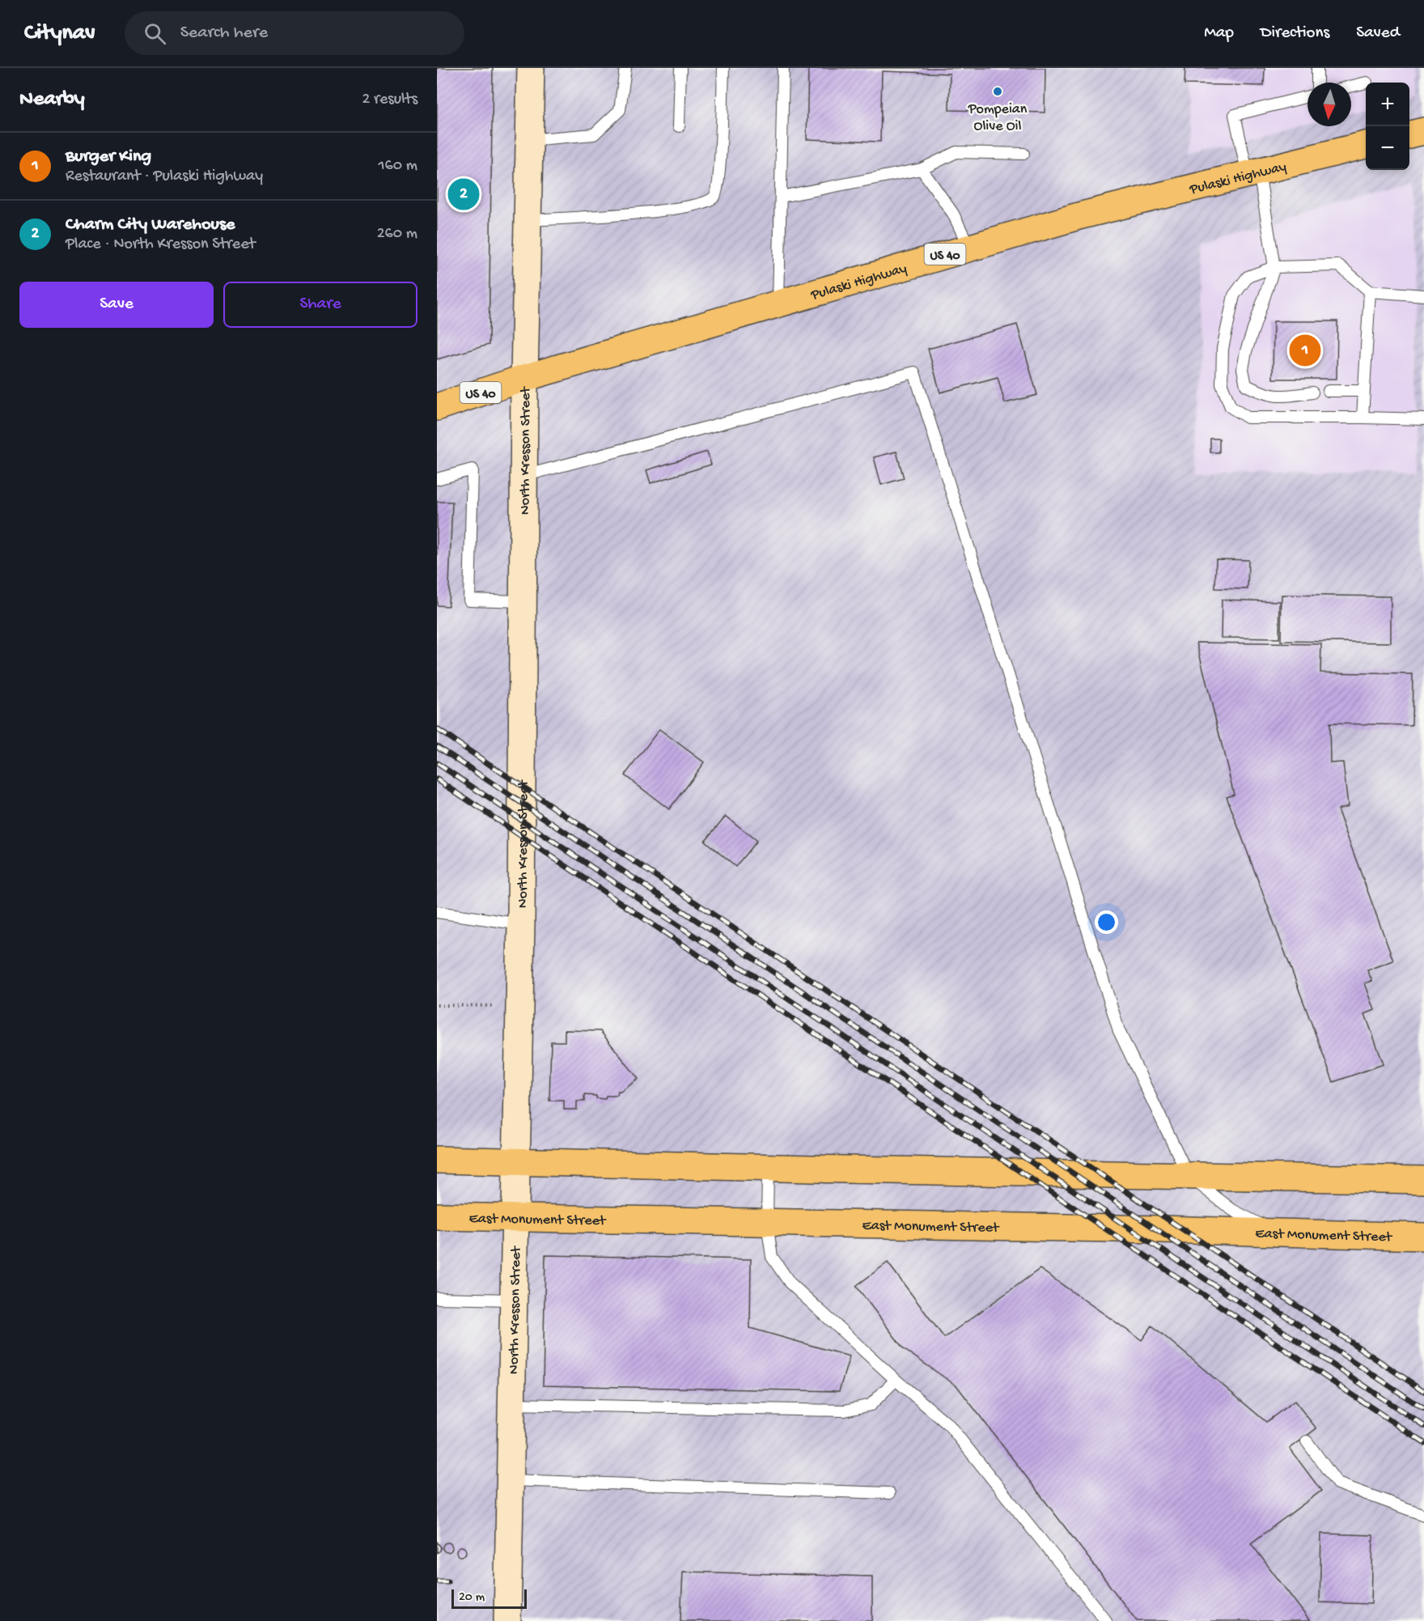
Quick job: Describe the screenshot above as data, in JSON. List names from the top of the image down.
{
  "streets": {
    "main road": ["Pulaski Highway", "US 40", "East Monument Street"],
    "street": ["North Kresson Street"]
  },
  "crossings": [
    ["Pulaski Highway", "North Kresson Street"],
    ["North Kresson Street", "East Monument Street"]
  ],
  "places": ["Pompeian Olive Oil"],
  "scale_bar": "20 m",
  "north": "bottom",
  "page": {
    "header": "Citynav",
    "search": "Search here",
    "nav": ["Map", "Directions", "Saved"],
    "heading": ["Nearby", "2 results"],
    "map_buttons": ["+", "−"],
    "list": [
      {
        "mark": "1",
        "name": "Burger King",
        "note": "Restaurant · Pulaski Highway",
        "value": "160 m"
      },
      {
        "mark": "2",
        "name": "Charm City Warehouse",
        "note": "Place · North Kresson Street",
        "value": "260 m"
      }
    ],
    "pins": ["2", "1"],
    "buttons": ["Save", "Share"],
    "scale": "20 m"
  }
}
